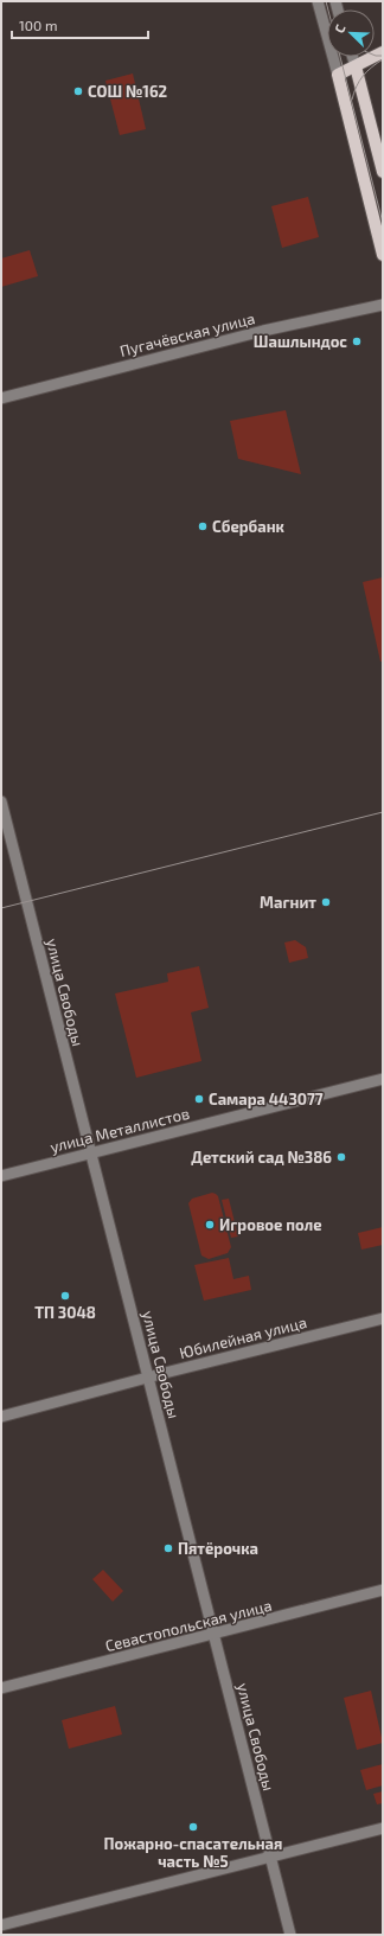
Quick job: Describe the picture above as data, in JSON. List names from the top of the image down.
{
  "streets": {
    "street": [
      "Пугачёвская улица",
      "улица Свободы",
      "улица Металлистов",
      "Юбилейная улица",
      "Севастопольская улица"
    ]
  },
  "crossings": [
    ["улица Свободы", "улица Металлистов"],
    ["улица Свободы", "Юбилейная улица"],
    ["улица Свободы", "Севастопольская улица"]
  ],
  "places": [
    "СОШ №162",
    "Шашлындос",
    "Сбербанк",
    "Магнит",
    "Самара 443077",
    "Детский сад №386",
    "Игровое поле",
    "ТП 3048",
    "Пятёрочка",
    "Пожарно-спасательная часть №5"
  ],
  "scale_bar": "100 m",
  "north": "top left"
}
